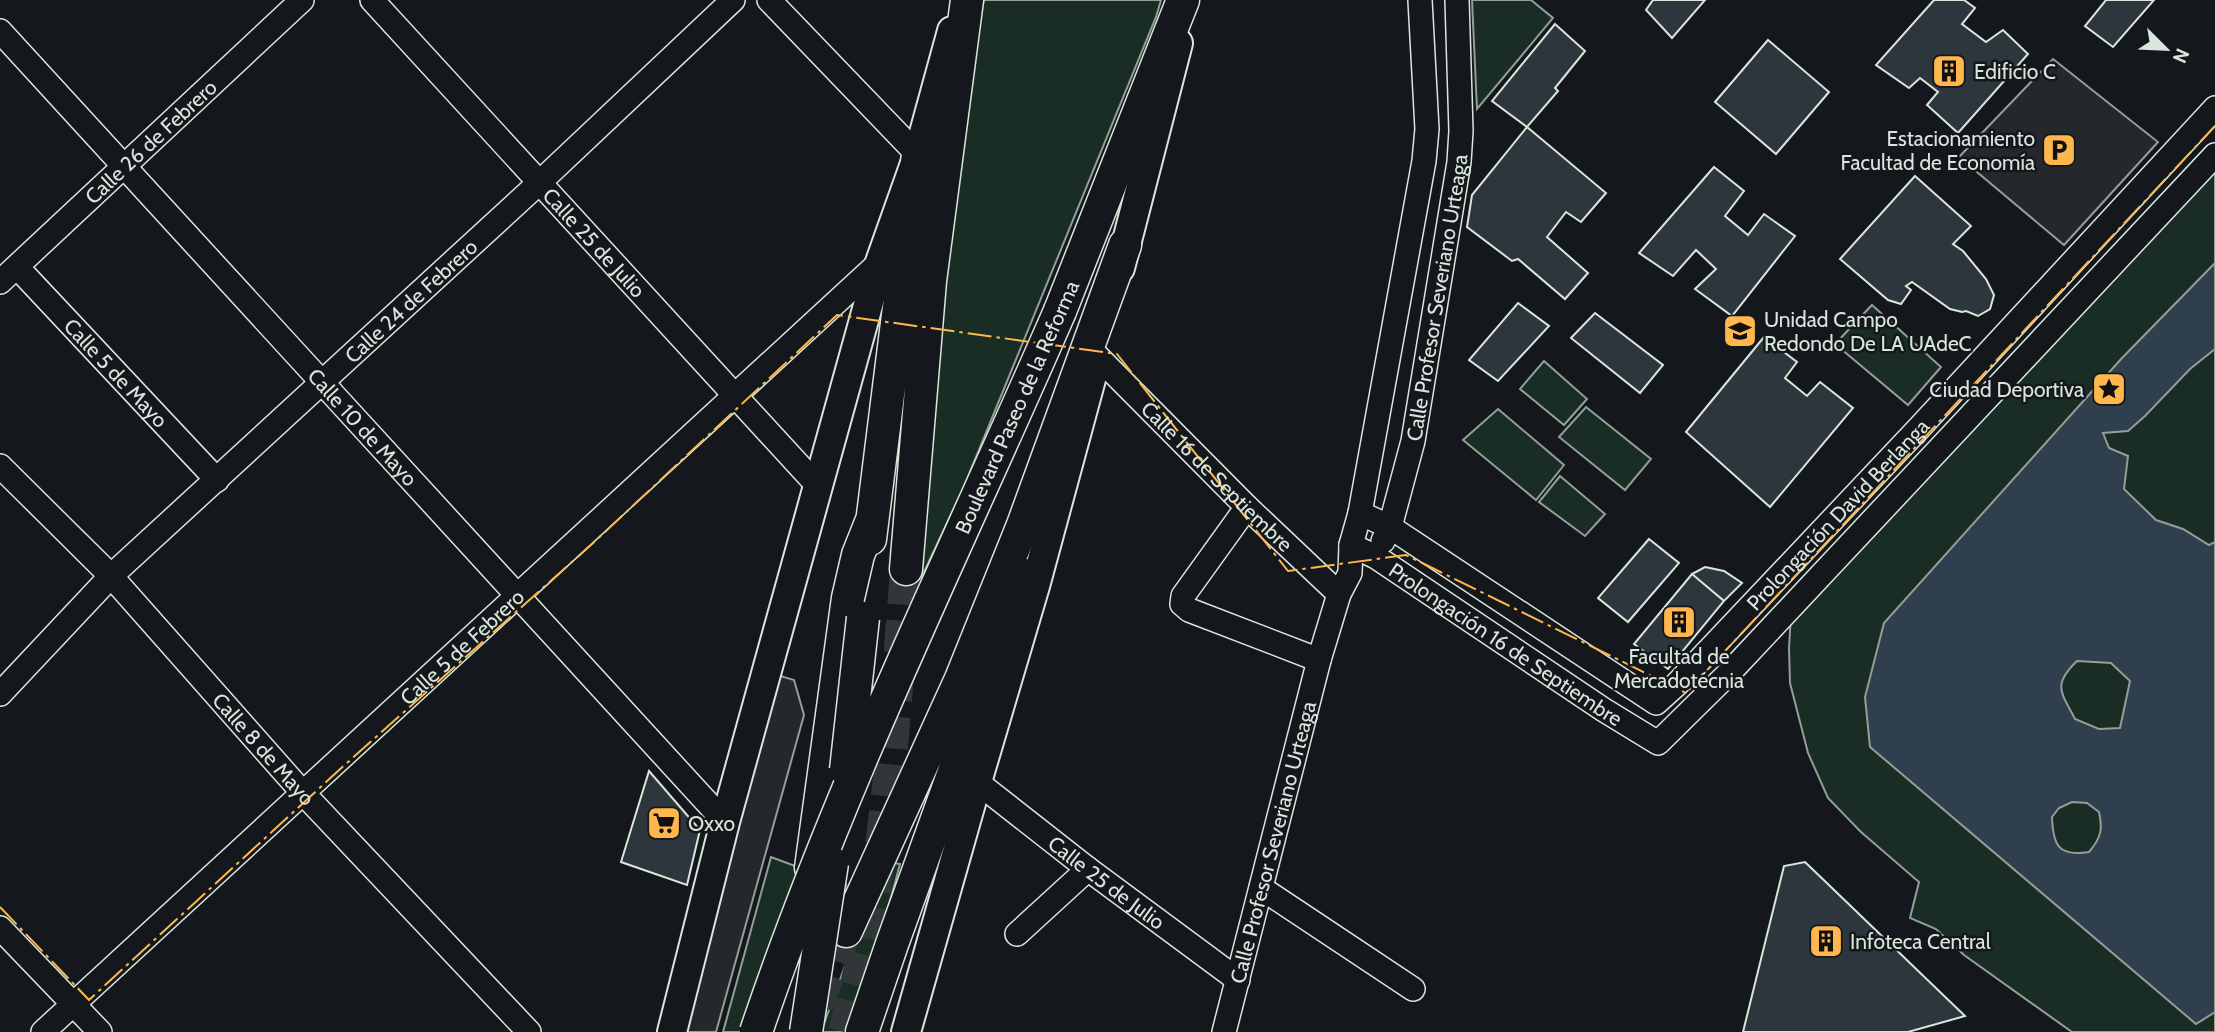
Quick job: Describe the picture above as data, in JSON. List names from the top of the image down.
{
  "streets": {
    "highway": ["Boulevard Paseo de la Reforma"],
    "street": [
      "Calle 26 de Febrero",
      "Calle 25 de Julio",
      "Calle Profesor Severiano Urteaga",
      "Calle 24 de Febrero",
      "Calle 5 de Mayo",
      "Calle 10 de Mayo",
      "Calle 16 de Septiembre",
      "Prolongación David Berlanga",
      "Prolongación 16 de Septiembre",
      "Calle 5 de Febrero",
      "Calle 8 de Mayo"
    ]
  },
  "crossings": [
    ["Calle 26 de Febrero", "Calle 5 de Mayo"],
    ["Calle 26 de Febrero", "Calle 10 de Mayo"],
    ["Calle 25 de Julio", "Calle Profesor Severiano Urteaga"],
    ["Calle 25 de Julio", "Calle 24 de Febrero"],
    ["Calle 25 de Julio", "Boulevard Paseo de la Reforma"],
    ["Calle 25 de Julio", "Calle 5 de Febrero"],
    ["Calle Profesor Severiano Urteaga", "Calle 16 de Septiembre"],
    ["Calle Profesor Severiano Urteaga", "Prolongación 16 de Septiembre"],
    ["Calle 24 de Febrero", "Calle 5 de Mayo"],
    ["Calle 24 de Febrero", "Calle 10 de Mayo"],
    ["Calle 24 de Febrero", "Calle 8 de Mayo"],
    ["Boulevard Paseo de la Reforma", "Calle 16 de Septiembre"],
    ["Calle 10 de Mayo", "Calle 5 de Febrero"],
    ["Prolongación David Berlanga", "Prolongación 16 de Septiembre"],
    ["Calle 5 de Febrero", "Calle 8 de Mayo"]
  ],
  "places": {
    "building": ["Edificio C", "Facultad de Mercadotécnia", "Infoteca Central"],
    "parking": ["Estacionamiento Facultad de Economía"],
    "school or university": ["Unidad Campo Redondo De LA UAdeC"],
    "place": ["Ciudad Deportiva"],
    "supermarket": ["Oxxo"]
  },
  "north": "bottom right"
}
